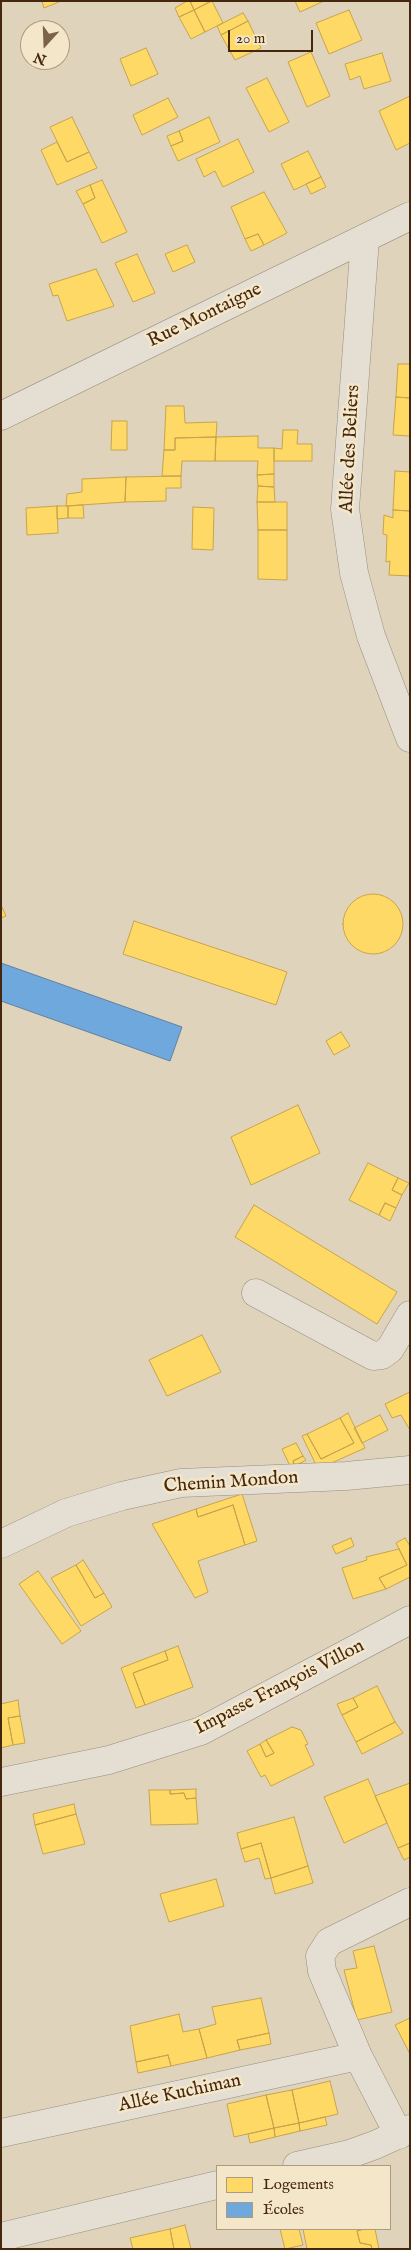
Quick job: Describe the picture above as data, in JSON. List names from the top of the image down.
{
  "streets": {
    "street": [
      "Rue Montaigne",
      "Allée des Beliers",
      "Chemin Mondon",
      "Impasse François Villon",
      "Allée Kuchiman"
    ]
  },
  "crossings": [
    ["Rue Montaigne", "Allée des Beliers"]
  ],
  "legend": ["Logements", "Écoles"],
  "scale_bar": "20 m",
  "north": "bottom"
}
